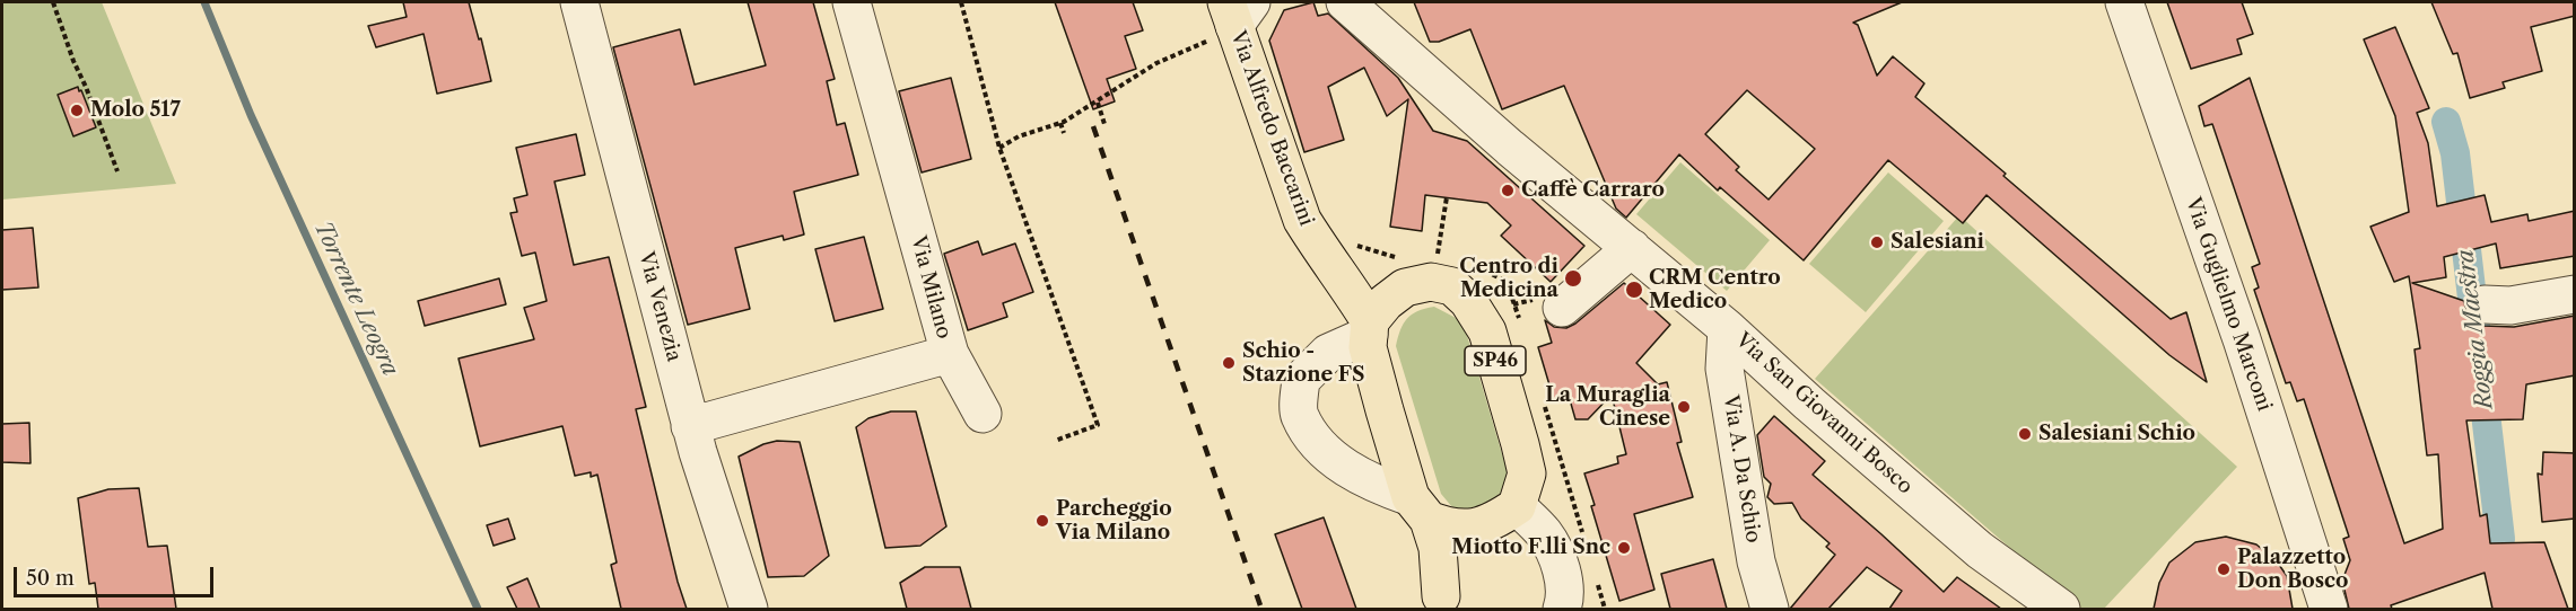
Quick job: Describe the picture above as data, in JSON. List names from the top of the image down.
{
  "streets": {
    "main road": ["Via Alfredo Baccarini", "SP46"],
    "street": [
      "Via Milano",
      "Via Guglielmo Marconi",
      "Via Venezia",
      "Via San Giovanni Bosco",
      "Via A. Da Schio"
    ]
  },
  "crossings": [
    ["Via Alfredo Baccarini", "SP46"],
    ["Via Milano", "Via Venezia"],
    ["Via San Giovanni Bosco", "Via A. Da Schio"]
  ],
  "water": ["Torrente Leogra", "Roggia Maestra"],
  "places": [
    "Molo 517",
    "Caffè Carraro",
    "Salesiani",
    "Centro di Medicina",
    "CRM Centro Medico",
    "Schio - Stazione FS",
    "La Muraglia Cinese",
    "Salesiani Schio",
    "Parcheggio Via Milano",
    "Miotto F.lli Snc",
    "Palazzetto Don Bosco"
  ],
  "scale_bar": "50 m"
}
